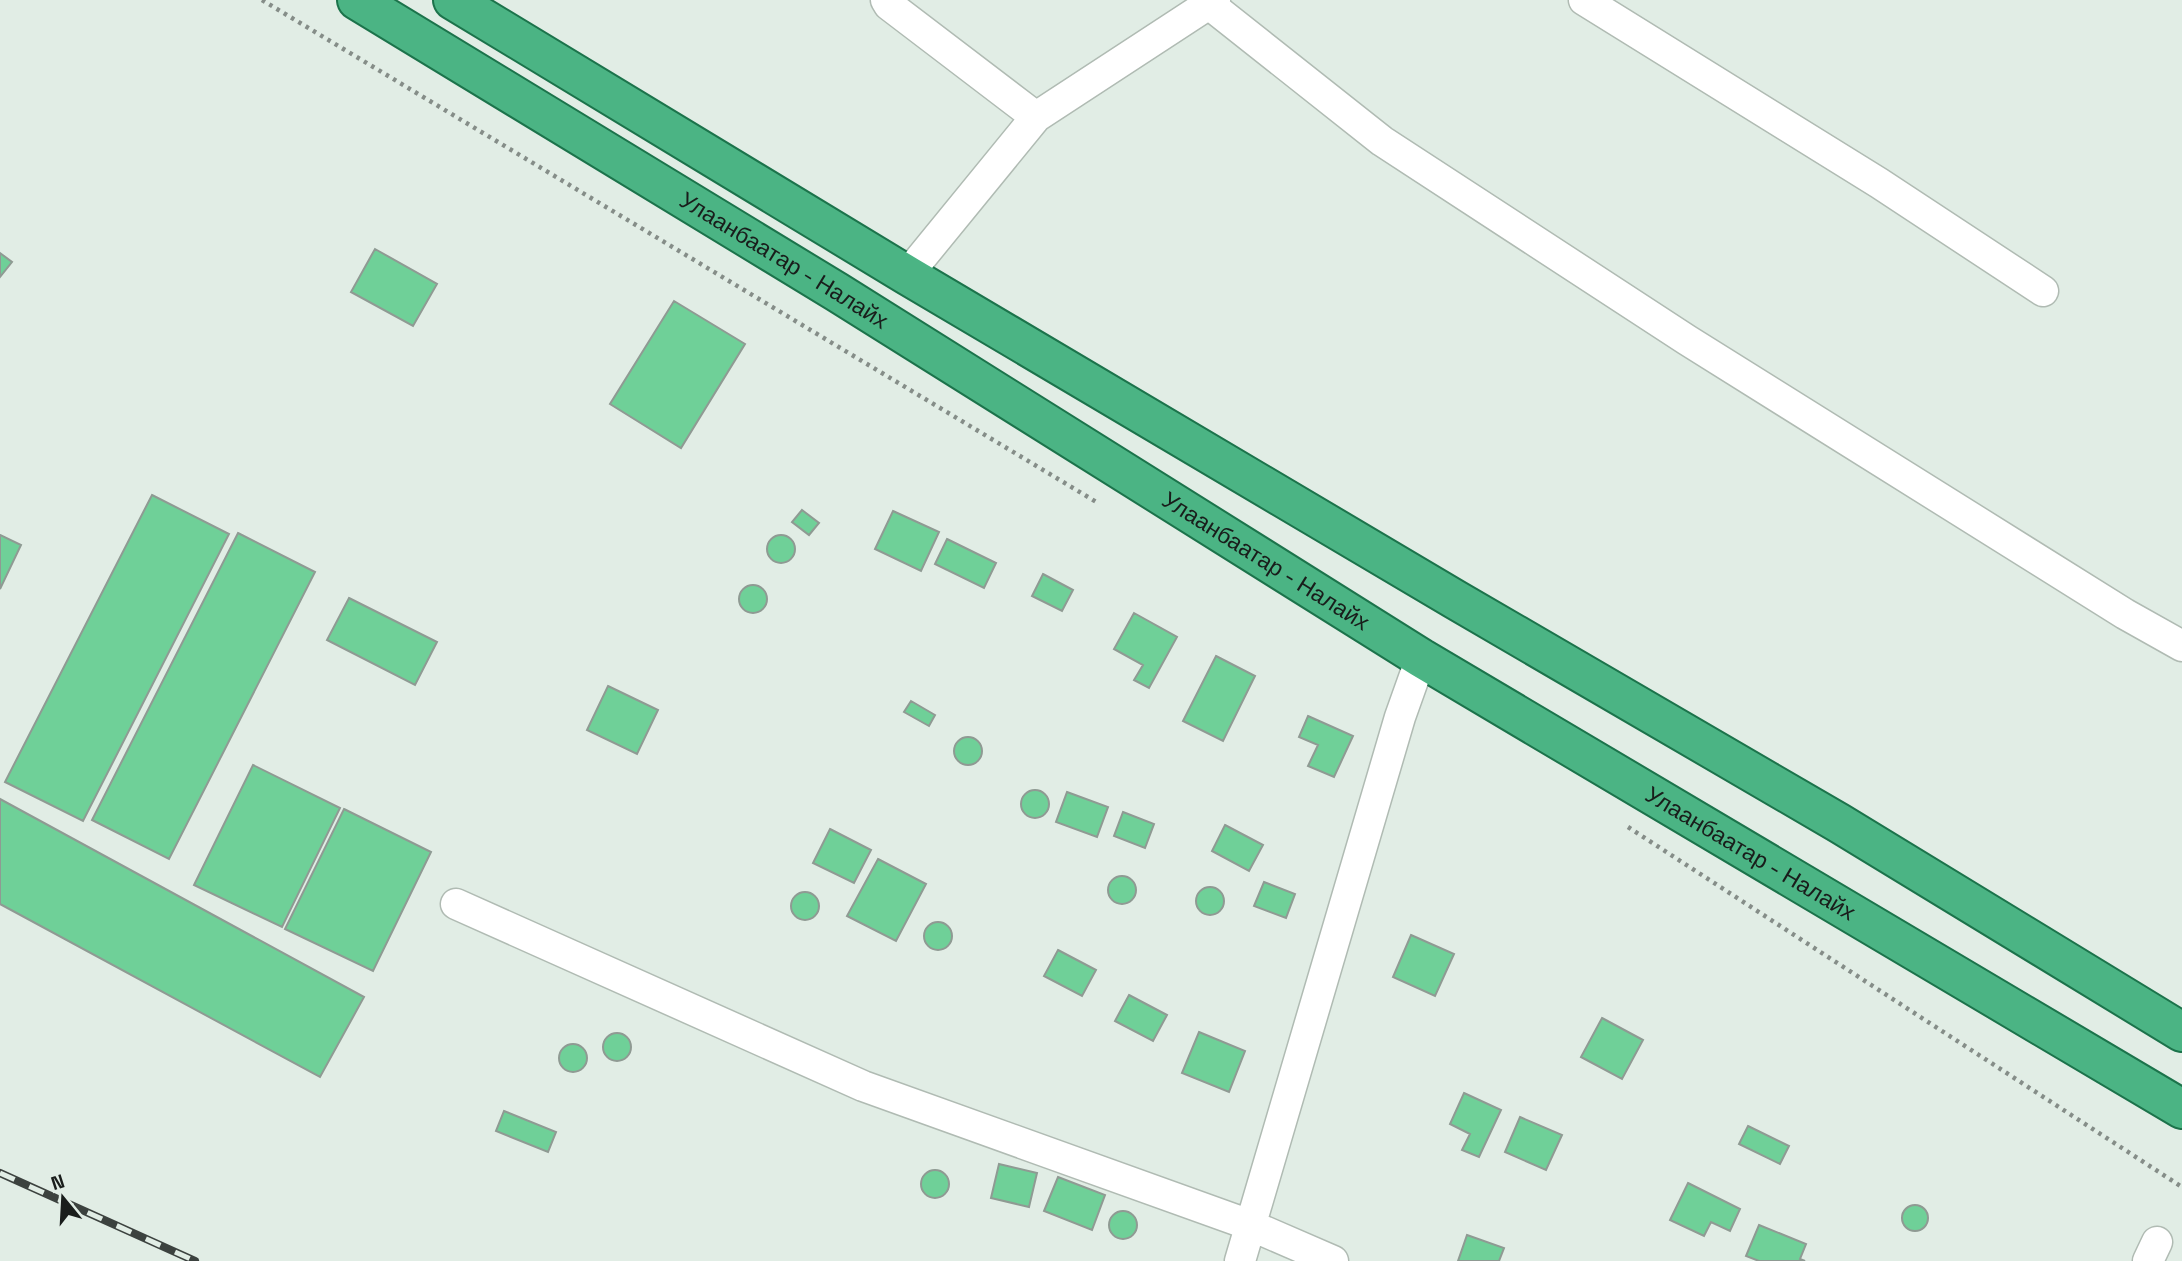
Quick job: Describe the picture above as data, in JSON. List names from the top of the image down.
{
  "streets": {
    "highway": ["Улаанбаатар - Налайх"]
  },
  "north": "top"
}
